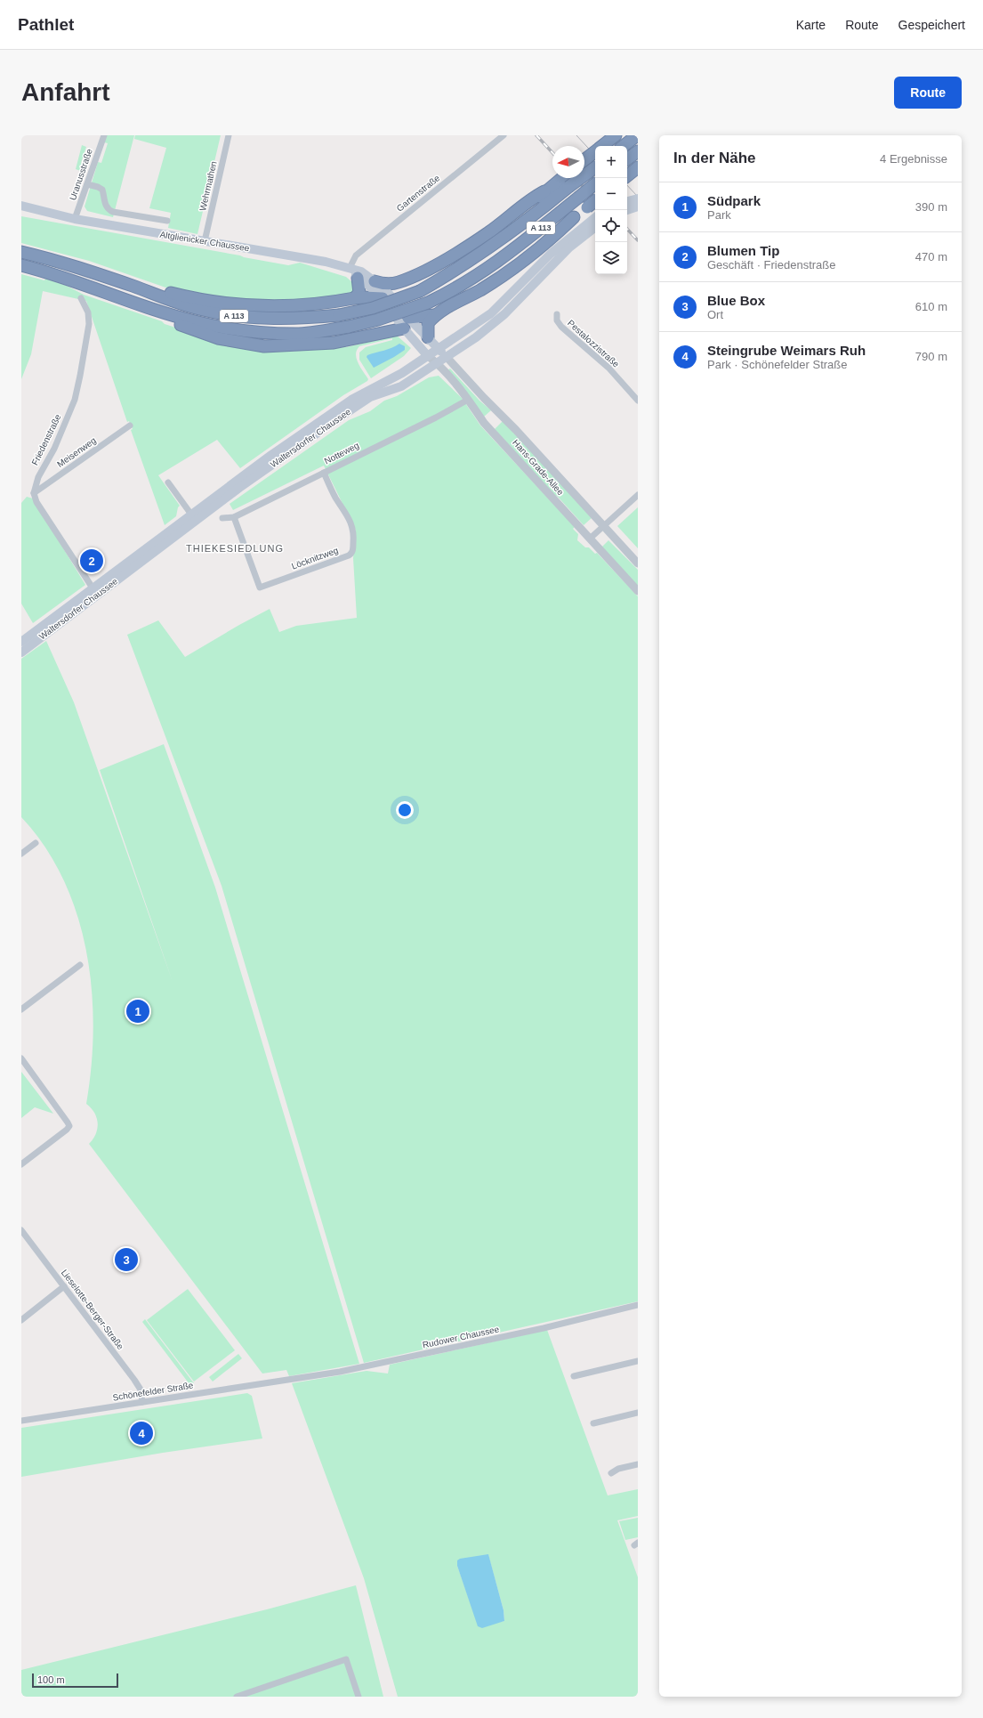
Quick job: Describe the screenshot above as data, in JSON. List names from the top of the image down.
{
  "streets": {
    "highway": ["A 113"],
    "main road": ["Altglienicker Chaussee", "Waltersdorfer Chaussee"],
    "street": [
      "Uranusstraße",
      "Wehrmathen",
      "Gartenstraße",
      "Pestalozzistraße",
      "Friedenstraße",
      "Meisenweg",
      "Notteweg",
      "Hans-Grade-Allee",
      "Löcknitzweg",
      "Lieselotte-Berger-Straße",
      "Rudower Chaussee",
      "Schönefelder Straße"
    ]
  },
  "crossings": [
    ["Uranusstraße", "Altglienicker Chaussee"],
    ["Wehrmathen", "Altglienicker Chaussee"],
    ["Gartenstraße", "Altglienicker Chaussee"],
    ["Altglienicker Chaussee", "Waltersdorfer Chaussee"],
    ["Altglienicker Chaussee", "Hans-Grade-Allee"],
    ["Waltersdorfer Chaussee", "Hans-Grade-Allee"],
    ["Friedenstraße", "Meisenweg"],
    ["Notteweg", "Hans-Grade-Allee"],
    ["Notteweg", "Löcknitzweg"],
    ["Lieselotte-Berger-Straße", "Schönefelder Straße"],
    ["Rudower Chaussee", "Schönefelder Straße"]
  ],
  "districts": ["THIEKESIEDLUNG"],
  "scale_bar": "100 m",
  "north": "left",
  "page": {
    "header": "Pathlet",
    "nav": ["Karte", "Route", "Gespeichert"],
    "buttons": "Route",
    "title": "Anfahrt",
    "heading": ["In der Nähe", "4 Ergebnisse"],
    "map_buttons": ["+", "−"],
    "list": [
      {
        "mark": "1",
        "name": "Südpark",
        "note": "Park",
        "value": "390 m"
      },
      {
        "mark": "2",
        "name": "Blumen Tip",
        "note": "Geschäft · Friedenstraße",
        "value": "470 m"
      },
      {
        "mark": "3",
        "name": "Blue Box",
        "note": "Ort",
        "value": "610 m"
      },
      {
        "mark": "4",
        "name": "Steingrube Weimars Ruh",
        "note": "Park · Schönefelder Straße",
        "value": "790 m"
      }
    ],
    "pins": [
      "2",
      "1",
      "3",
      "4"
    ],
    "scale": "100 m"
  }
}
